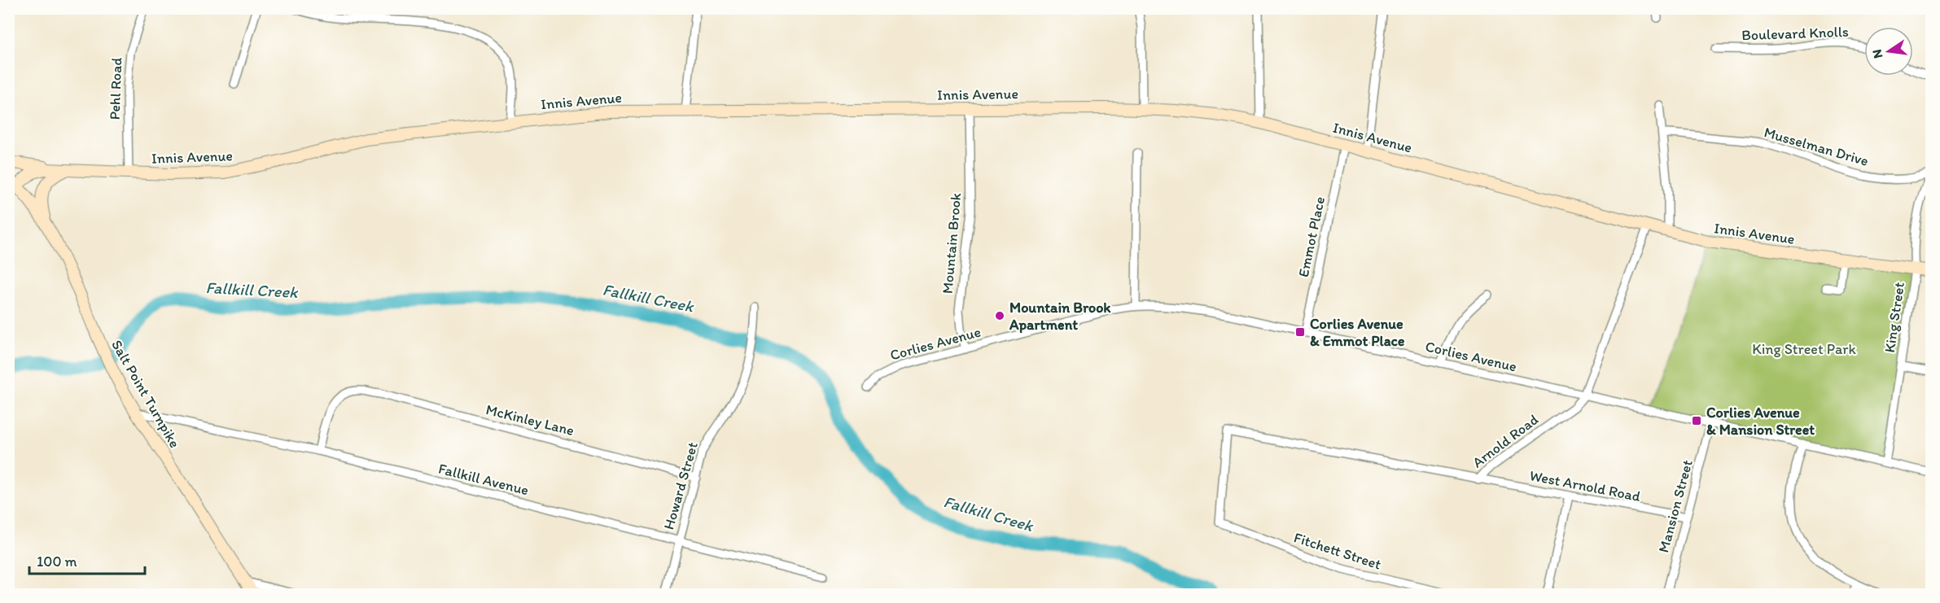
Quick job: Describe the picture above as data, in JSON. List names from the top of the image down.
{
  "streets": {
    "main road": ["Innis Avenue", "Salt Point Turnpike"],
    "street": [
      "Boulevard Knolls",
      "Pehl Road",
      "Musselman Drive",
      "Emmot Place",
      "Mountain Brook",
      "King Street",
      "Corlies Avenue",
      "McKinley Lane",
      "Arnold Road",
      "Fallkill Avenue",
      "Howard Street",
      "West Arnold Road",
      "Mansion Street",
      "Fitchett Street"
    ]
  },
  "crossings": [
    ["Pehl Road", "Innis Avenue"],
    ["Innis Avenue", "Emmot Place"],
    ["Innis Avenue", "Mountain Brook"],
    ["Innis Avenue", "King Street"],
    ["Innis Avenue", "Salt Point Turnpike"],
    ["Innis Avenue", "Arnold Road"],
    ["Emmot Place", "Corlies Avenue"],
    ["Mountain Brook", "Corlies Avenue"],
    ["King Street", "Corlies Avenue"],
    ["Corlies Avenue", "Arnold Road"],
    ["Corlies Avenue", "Mansion Street"],
    ["Salt Point Turnpike", "Fallkill Avenue"],
    ["McKinley Lane", "Fallkill Avenue"],
    ["McKinley Lane", "Howard Street"],
    ["Arnold Road", "West Arnold Road"],
    ["Arnold Road", "Fitchett Street"],
    ["Fallkill Avenue", "Howard Street"],
    ["West Arnold Road", "Mansion Street"]
  ],
  "water": ["Fallkill Creek"],
  "parks": ["King Street Park"],
  "places": {
    "other": ["Mountain Brook Apartment"],
    "transit": ["Corlies Avenue & Emmot Place", "Corlies Avenue & Mansion Street"]
  },
  "scale_bar": "100 m",
  "north": "left"
}
